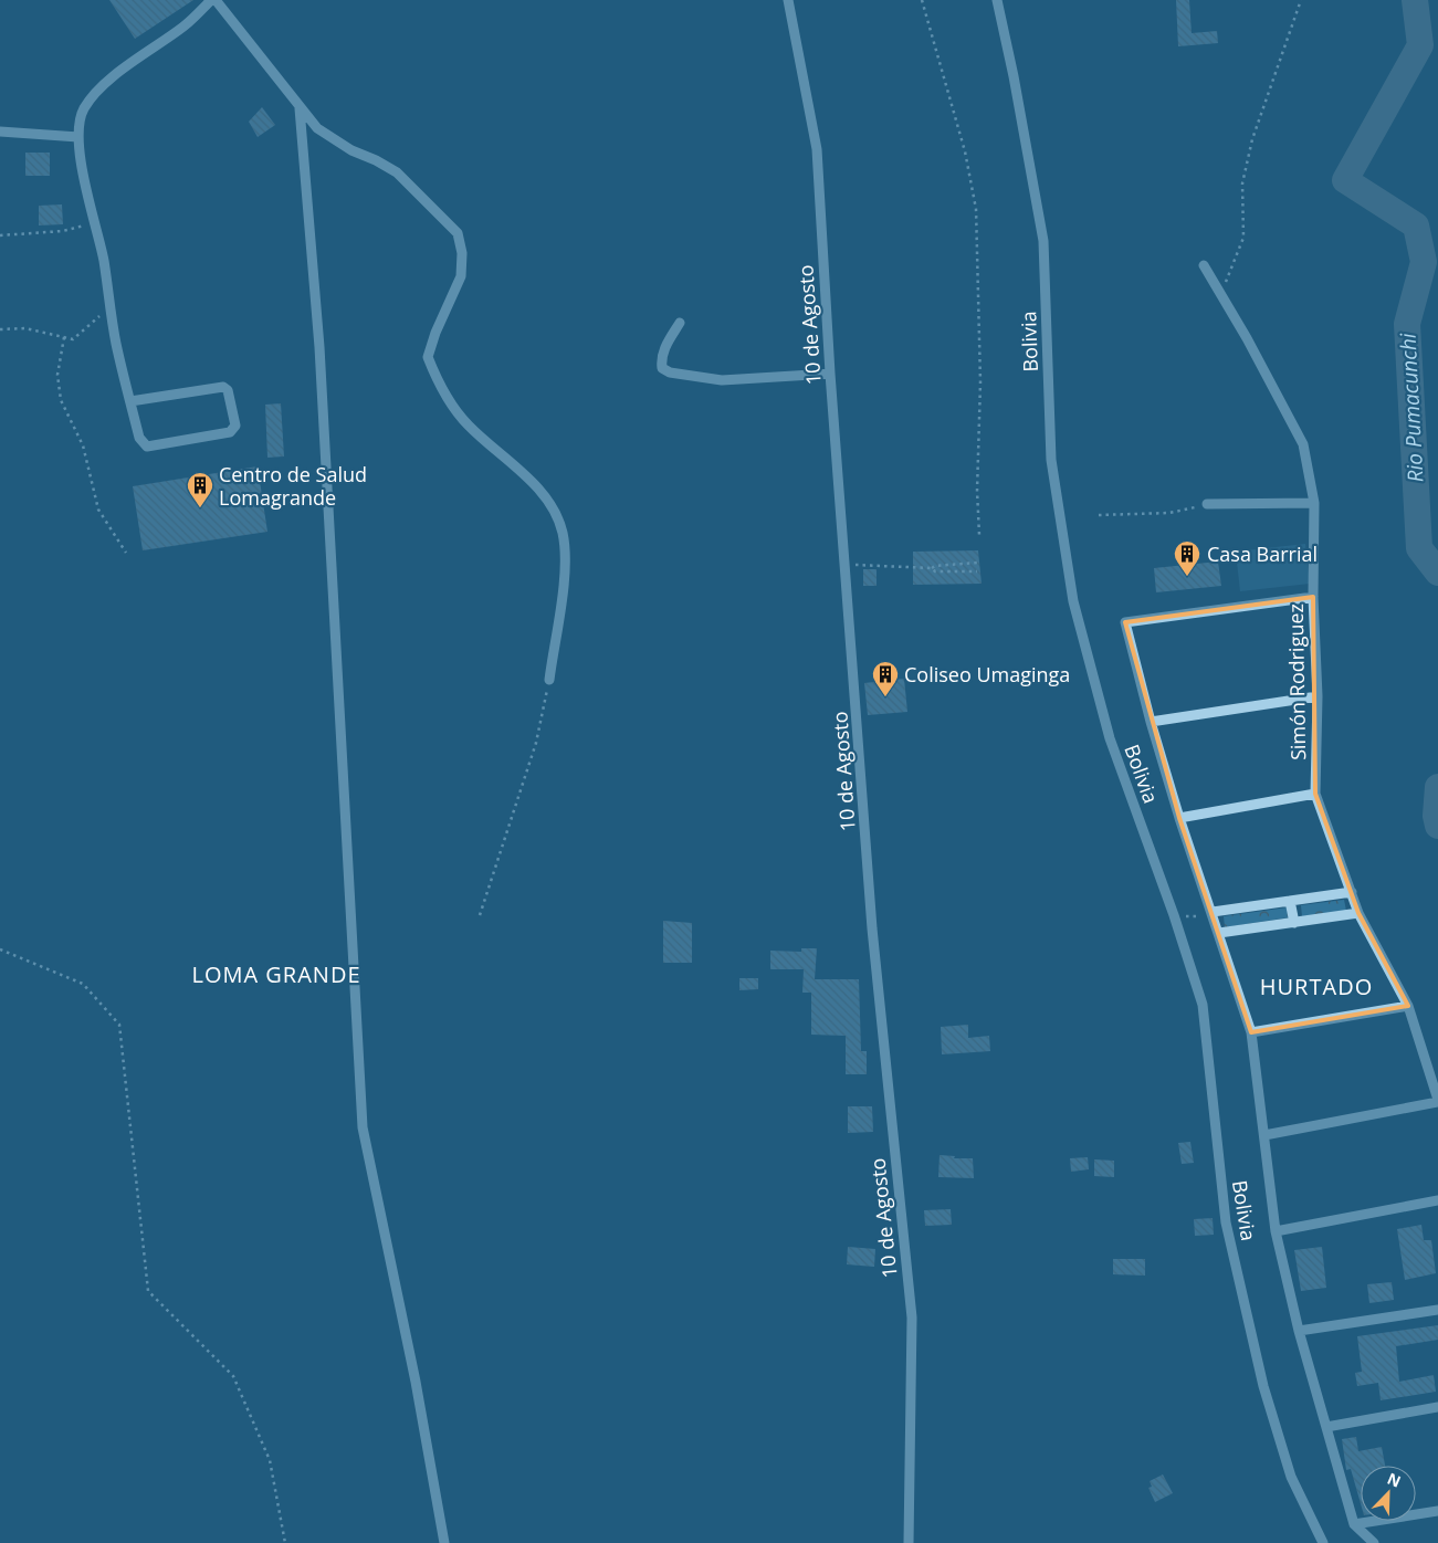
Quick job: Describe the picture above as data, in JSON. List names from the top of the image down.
{
  "streets": {
    "street": ["10 de Agosto", "Bolivia", "Simón Rodriguez"]
  },
  "districts": ["LOMA GRANDE", "HURTADO"],
  "water": ["Rio Pumacunchi"],
  "places": {
    "building": ["Centro de Salud Lomagrande", "Casa Barrial", "Coliseo Umaginga"]
  },
  "north": "top right"
}
